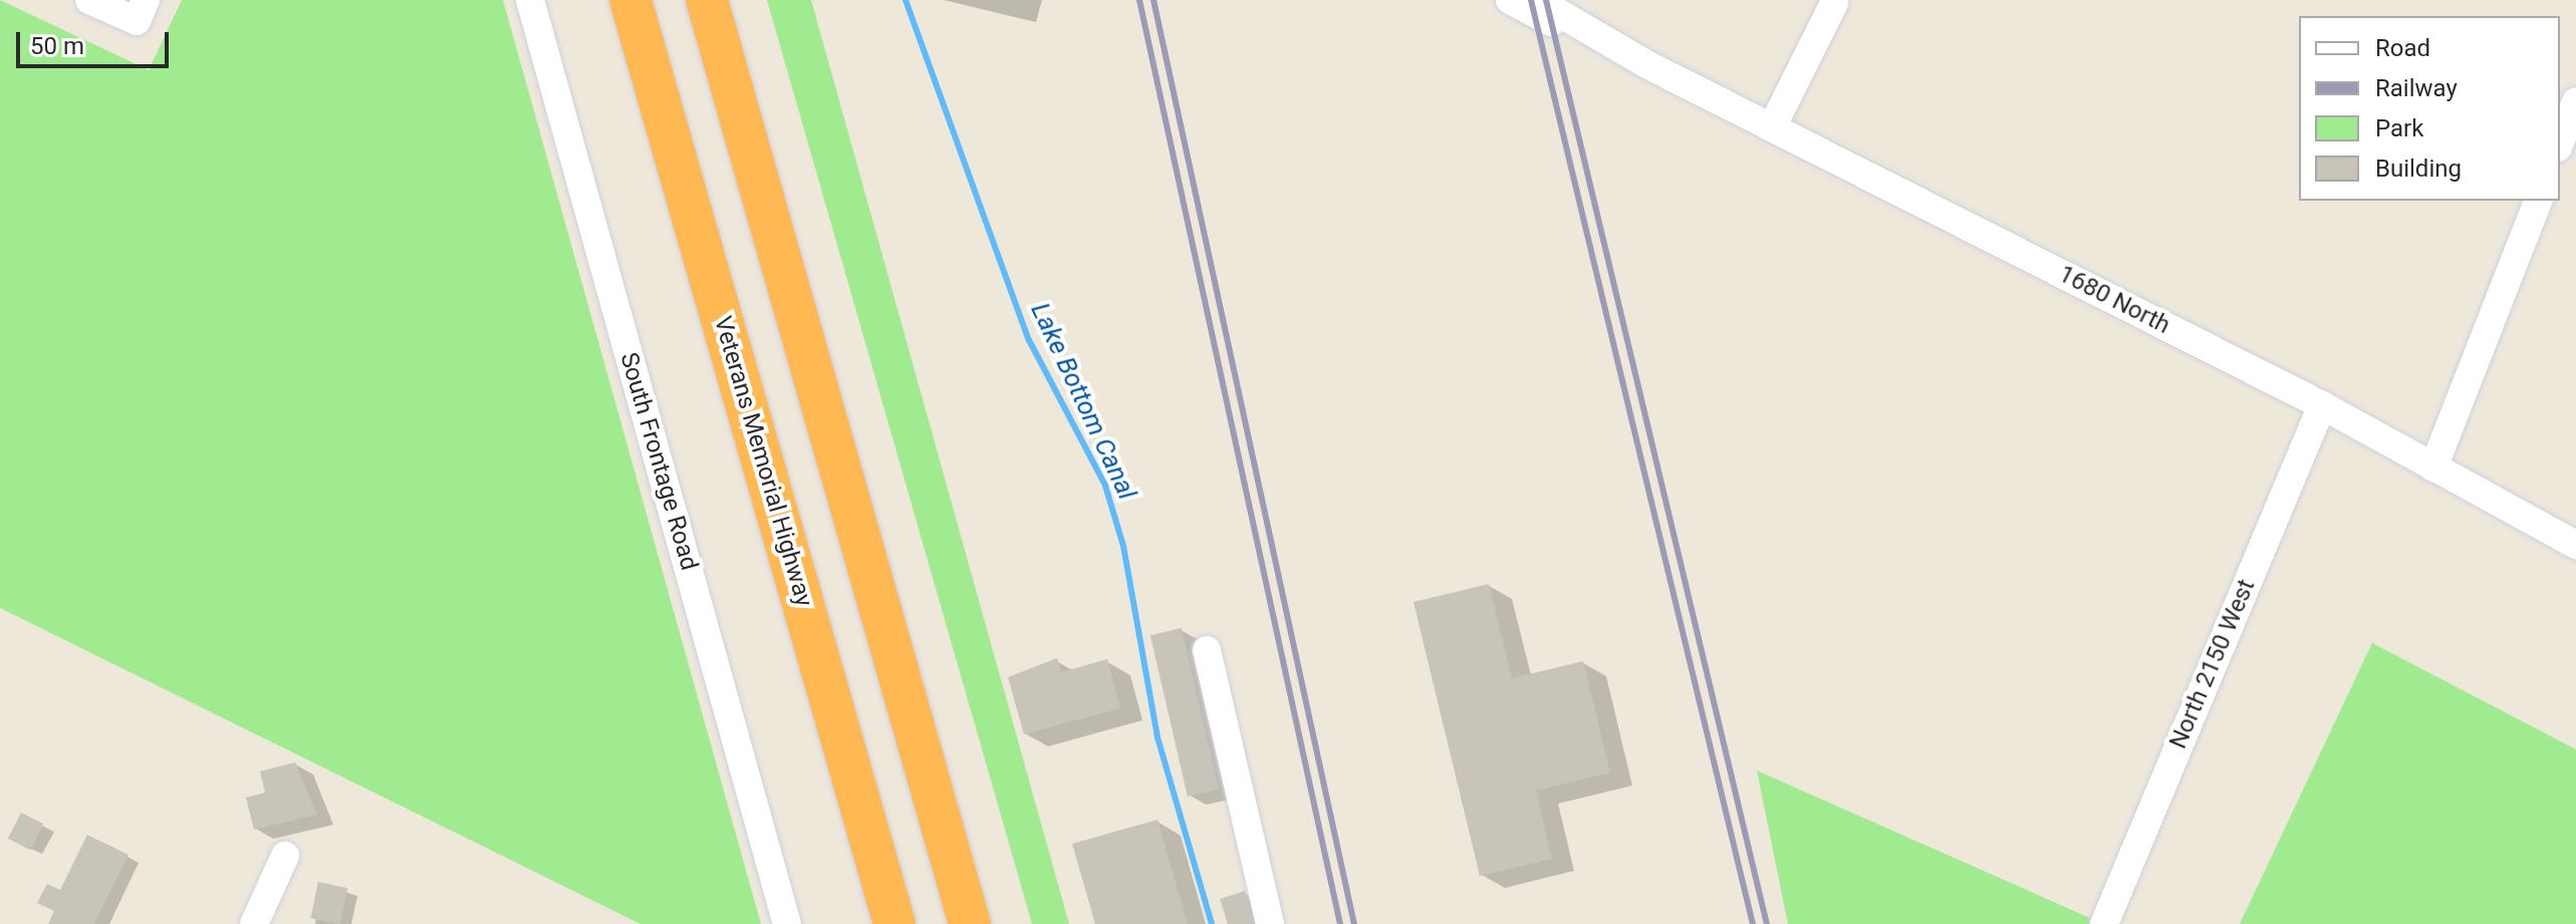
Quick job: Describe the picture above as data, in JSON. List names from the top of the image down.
{
  "streets": {
    "highway": ["Veterans Memorial Highway"],
    "street": ["1680 North", "South Frontage Road", "North 2150 West"]
  },
  "crossings": [
    ["1680 North", "North 2150 West"]
  ],
  "water": ["Lake Bottom Canal"],
  "legend": [
    "Road",
    "Railway",
    "Park",
    "Building"
  ],
  "scale_bar": "50 m"
}
